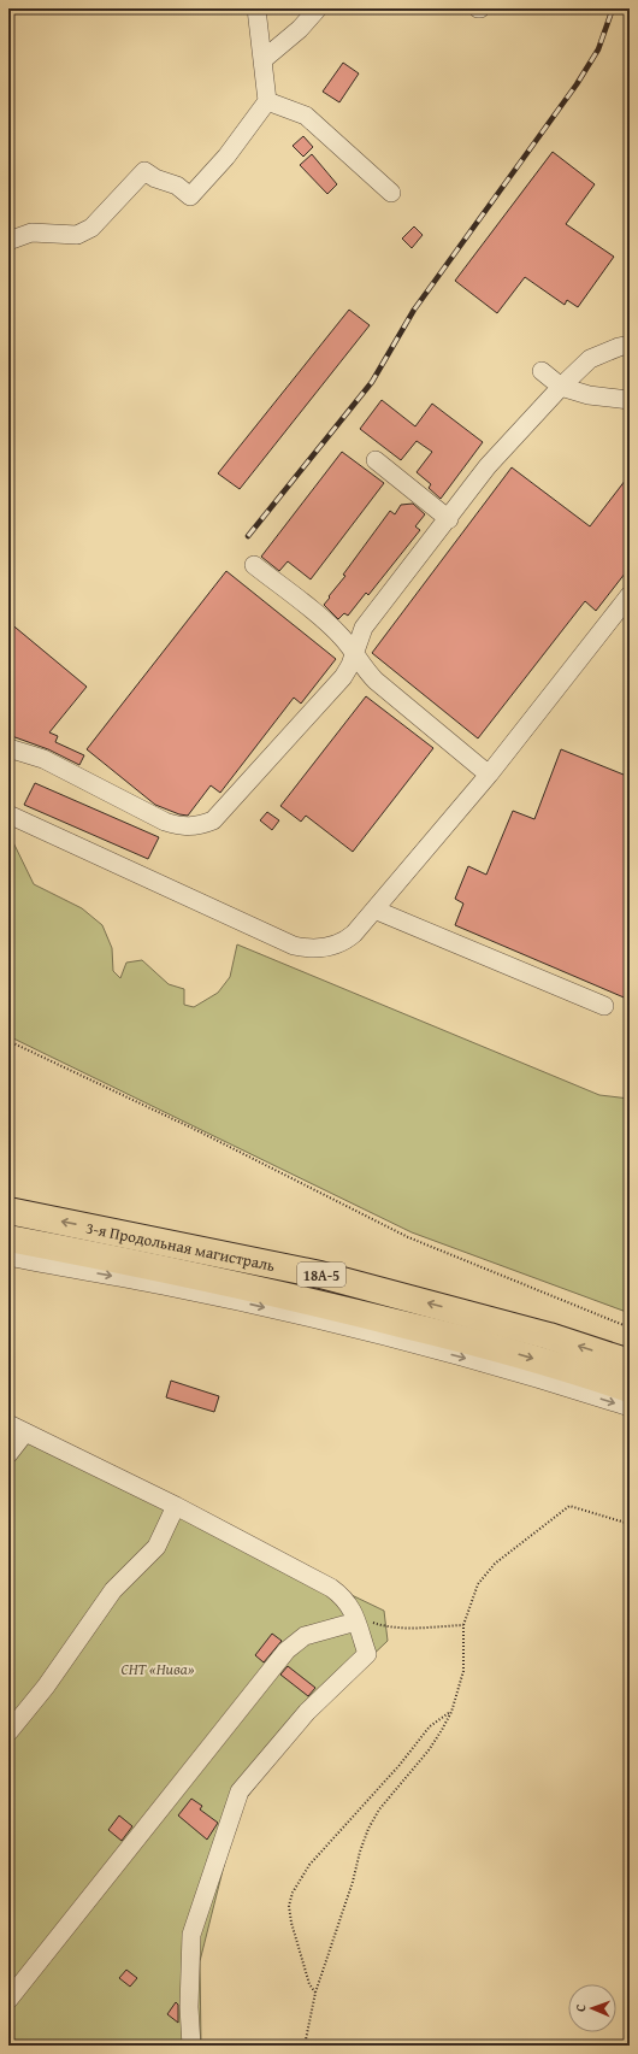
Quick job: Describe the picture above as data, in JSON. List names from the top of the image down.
{
  "streets": {
    "highway": ["3-я Продольная магистраль", "18А-5"]
  },
  "parks": ["СНТ «Нива»"],
  "north": "left"
}
